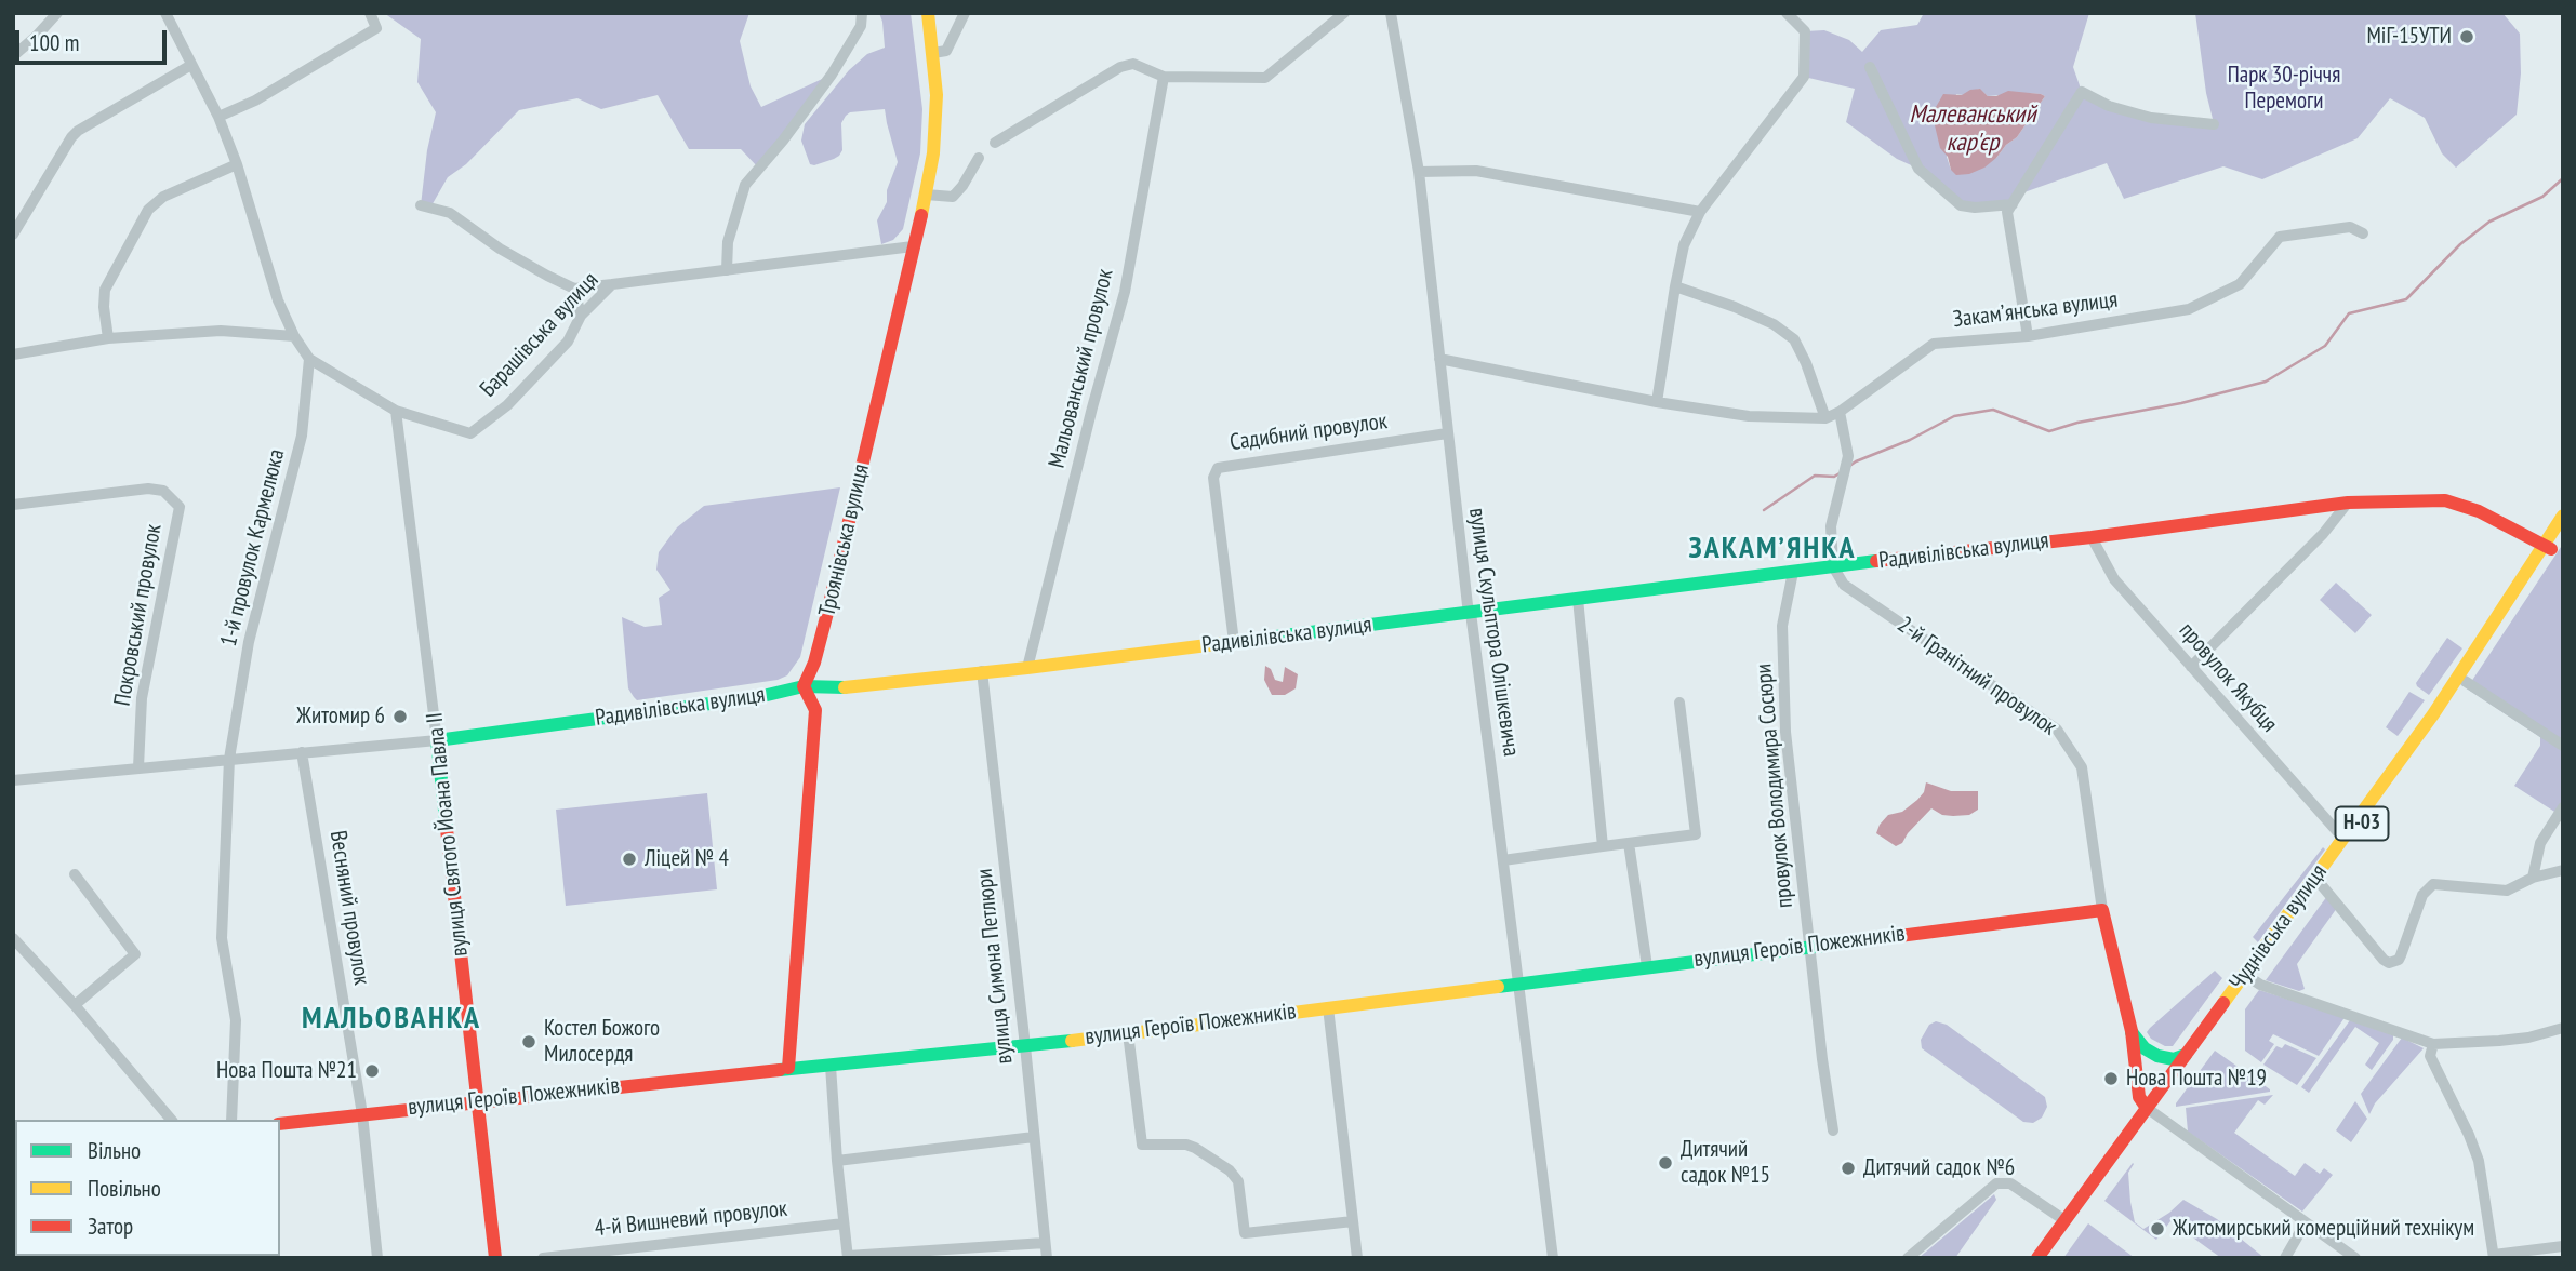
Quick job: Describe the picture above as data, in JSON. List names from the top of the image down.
{
  "streets": {
    "street": [
      "Закамʼянська вулиця",
      "Барашівська вулиця",
      "Мальованський провулок",
      "Садибний провулок",
      "Троянівська вулиця",
      "1-й провулок Кармелюка",
      "Радивілівська вулиця",
      "Покровський провулок",
      "вулиця Скульптора Олішкевича",
      "2-й Гранітний провулок",
      "провулок Якубця",
      "провулок Володимира Сосюри",
      "Н-03",
      "вулиця Святого Йоана Павла II",
      "Весняний провулок",
      "Чуднівська вулиця",
      "вулиця Героїв Пожежників",
      "вулиця Симона Петлюри",
      "4-й Вишневий провулок"
    ]
  },
  "crossings": [
    ["Закамʼянська вулиця", "вулиця Скульптора Олішкевича"],
    ["Барашівська вулиця", "Троянівська вулиця"],
    ["Барашівська вулиця", "1-й провулок Кармелюка"],
    ["Барашівська вулиця", "вулиця Святого Йоана Павла II"],
    ["Мальованський провулок", "Радивілівська вулиця"],
    ["Садибний провулок", "Радивілівська вулиця"],
    ["Садибний провулок", "вулиця Скульптора Олішкевича"],
    ["Троянівська вулиця", "Радивілівська вулиця"],
    ["1-й провулок Кармелюка", "Радивілівська вулиця"],
    ["Радивілівська вулиця", "Покровський провулок"],
    ["Радивілівська вулиця", "вулиця Скульптора Олішкевича"],
    ["Радивілівська вулиця", "2-й Гранітний провулок"],
    ["Радивілівська вулиця", "провулок Якубця"],
    ["Радивілівська вулиця", "провулок Володимира Сосюри"],
    ["Радивілівська вулиця", "вулиця Святого Йоана Павла II"],
    ["Радивілівська вулиця", "Весняний провулок"],
    ["Радивілівська вулиця", "Чуднівська вулиця"],
    ["Радивілівська вулиця", "вулиця Симона Петлюри"],
    ["вулиця Скульптора Олішкевича", "вулиця Героїв Пожежників"],
    ["2-й Гранітний провулок", "Чуднівська вулиця"],
    ["2-й Гранітний провулок", "вулиця Героїв Пожежників"],
    ["провулок Якубця", "Чуднівська вулиця"],
    ["провулок Володимира Сосюри", "вулиця Героїв Пожежників"],
    ["вулиця Святого Йоана Павла II", "вулиця Героїв Пожежників"],
    ["Весняний провулок", "вулиця Героїв Пожежників"],
    ["вулиця Героїв Пожежників", "вулиця Симона Петлюри"]
  ],
  "districts": ["ЗАКАМ’ЯНКА", "МАЛЬОВАНКА"],
  "water": ["Малеванський кар'єр"],
  "parks": ["Парк 30-річчя Перемоги"],
  "places": [
    "МіГ-15УТИ",
    "Житомир 6",
    "Ліцей № 4",
    "Костел Божого Милосердя",
    "Нова Пошта №21",
    "Нова Пошта №19",
    "Дитячий садок №15",
    "Дитячий садок №6",
    "Житомирський комерційний технікум"
  ],
  "legend": ["Вільно", "Повільно", "Затор"],
  "scale_bar": "100 m"
}
